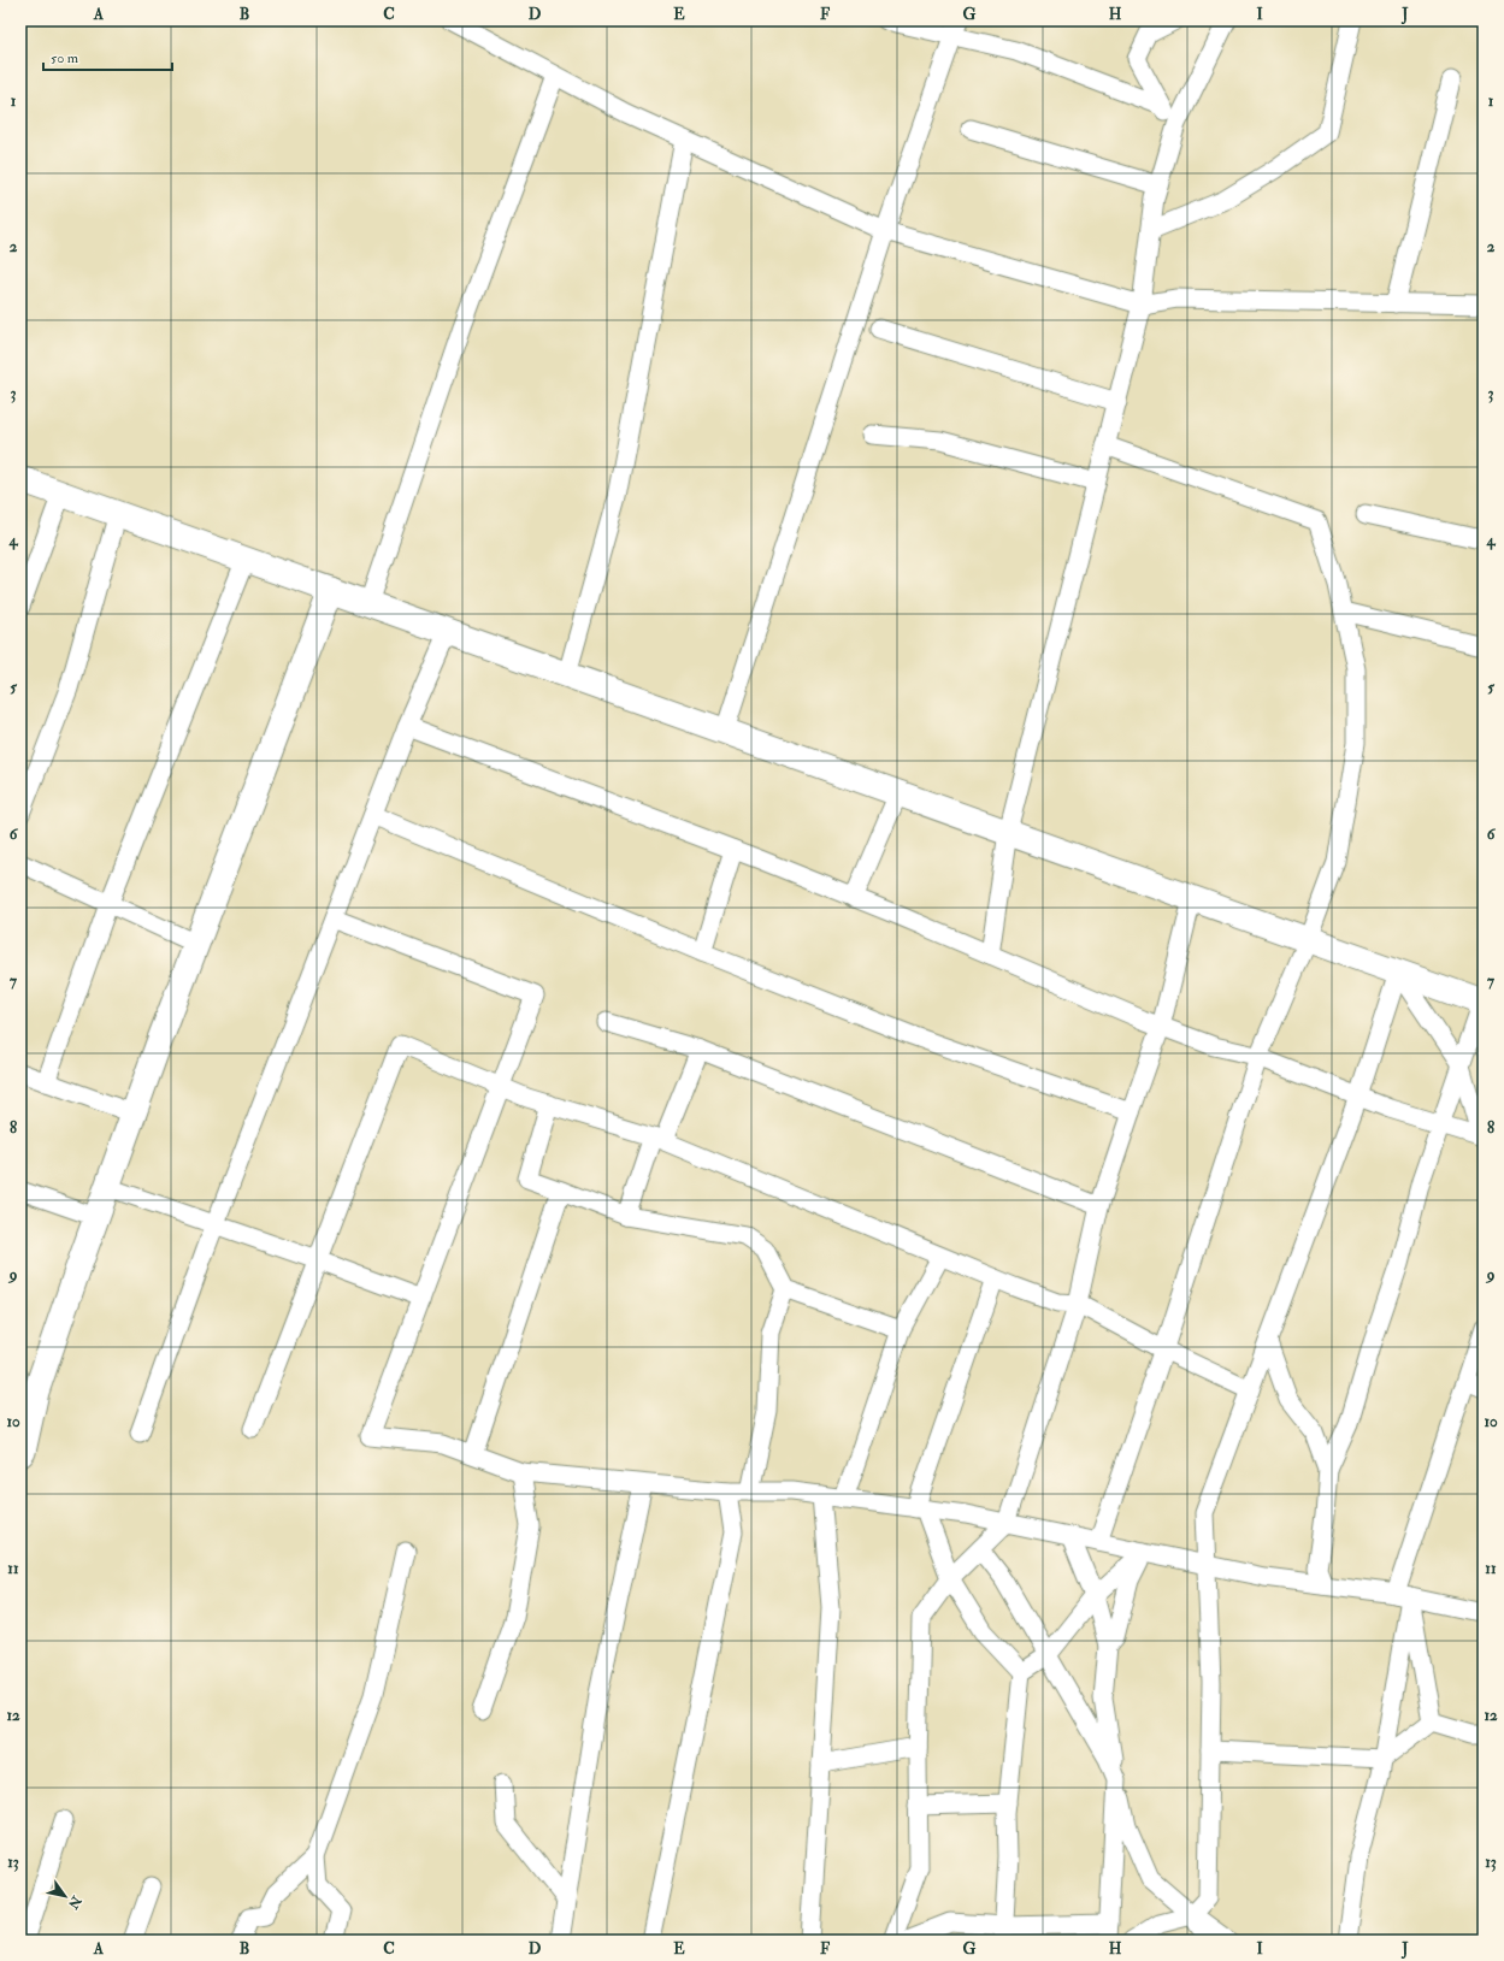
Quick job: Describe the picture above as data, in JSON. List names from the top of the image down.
{
  "scale_bar": "50 m",
  "north": "bottom right",
  "grid": {
    "columns": [
      "A",
      "B",
      "C",
      "D",
      "E",
      "F",
      "G",
      "H",
      "I",
      "J"
    ],
    "rows": [
      "1",
      "2",
      "3",
      "4",
      "5",
      "6",
      "7",
      "8",
      "9",
      "10",
      "11",
      "12",
      "13"
    ]
  }
}
